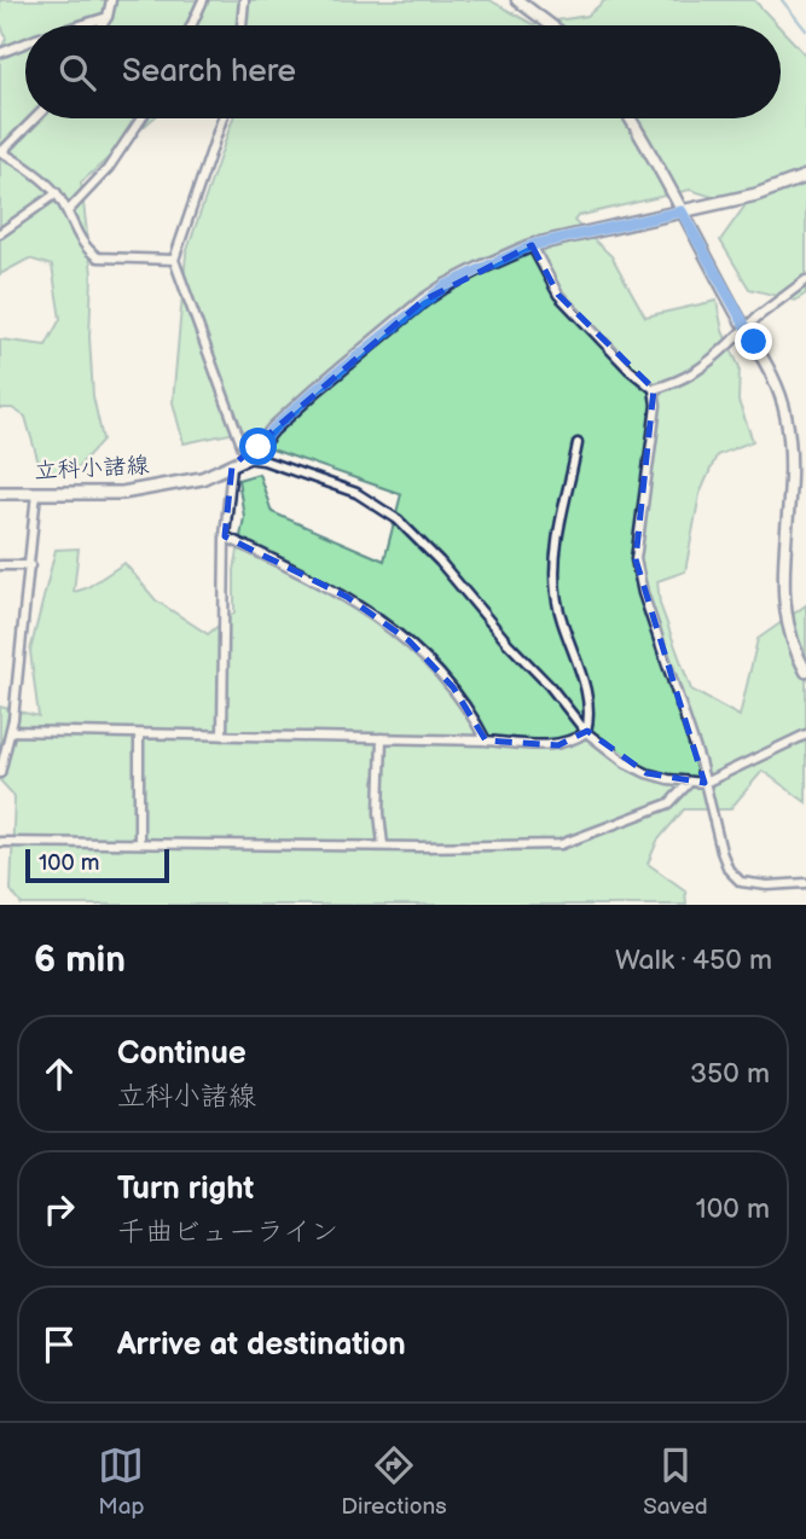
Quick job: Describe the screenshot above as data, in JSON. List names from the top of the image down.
{
  "streets": {
    "main road": ["立科小諸線"]
  },
  "scale_bar": "100 m",
  "page": {
    "search": "Search here",
    "scale": "100 m",
    "heading": ["6 min", "Walk · 450 m"],
    "list": [
      ["Continue", "立科小諸線", "350 m"],
      ["Turn right", "千曲ビューライン", "100 m"],
      "Arrive at destination"
    ],
    "nav": ["Map", "Directions", "Saved"]
  }
}
